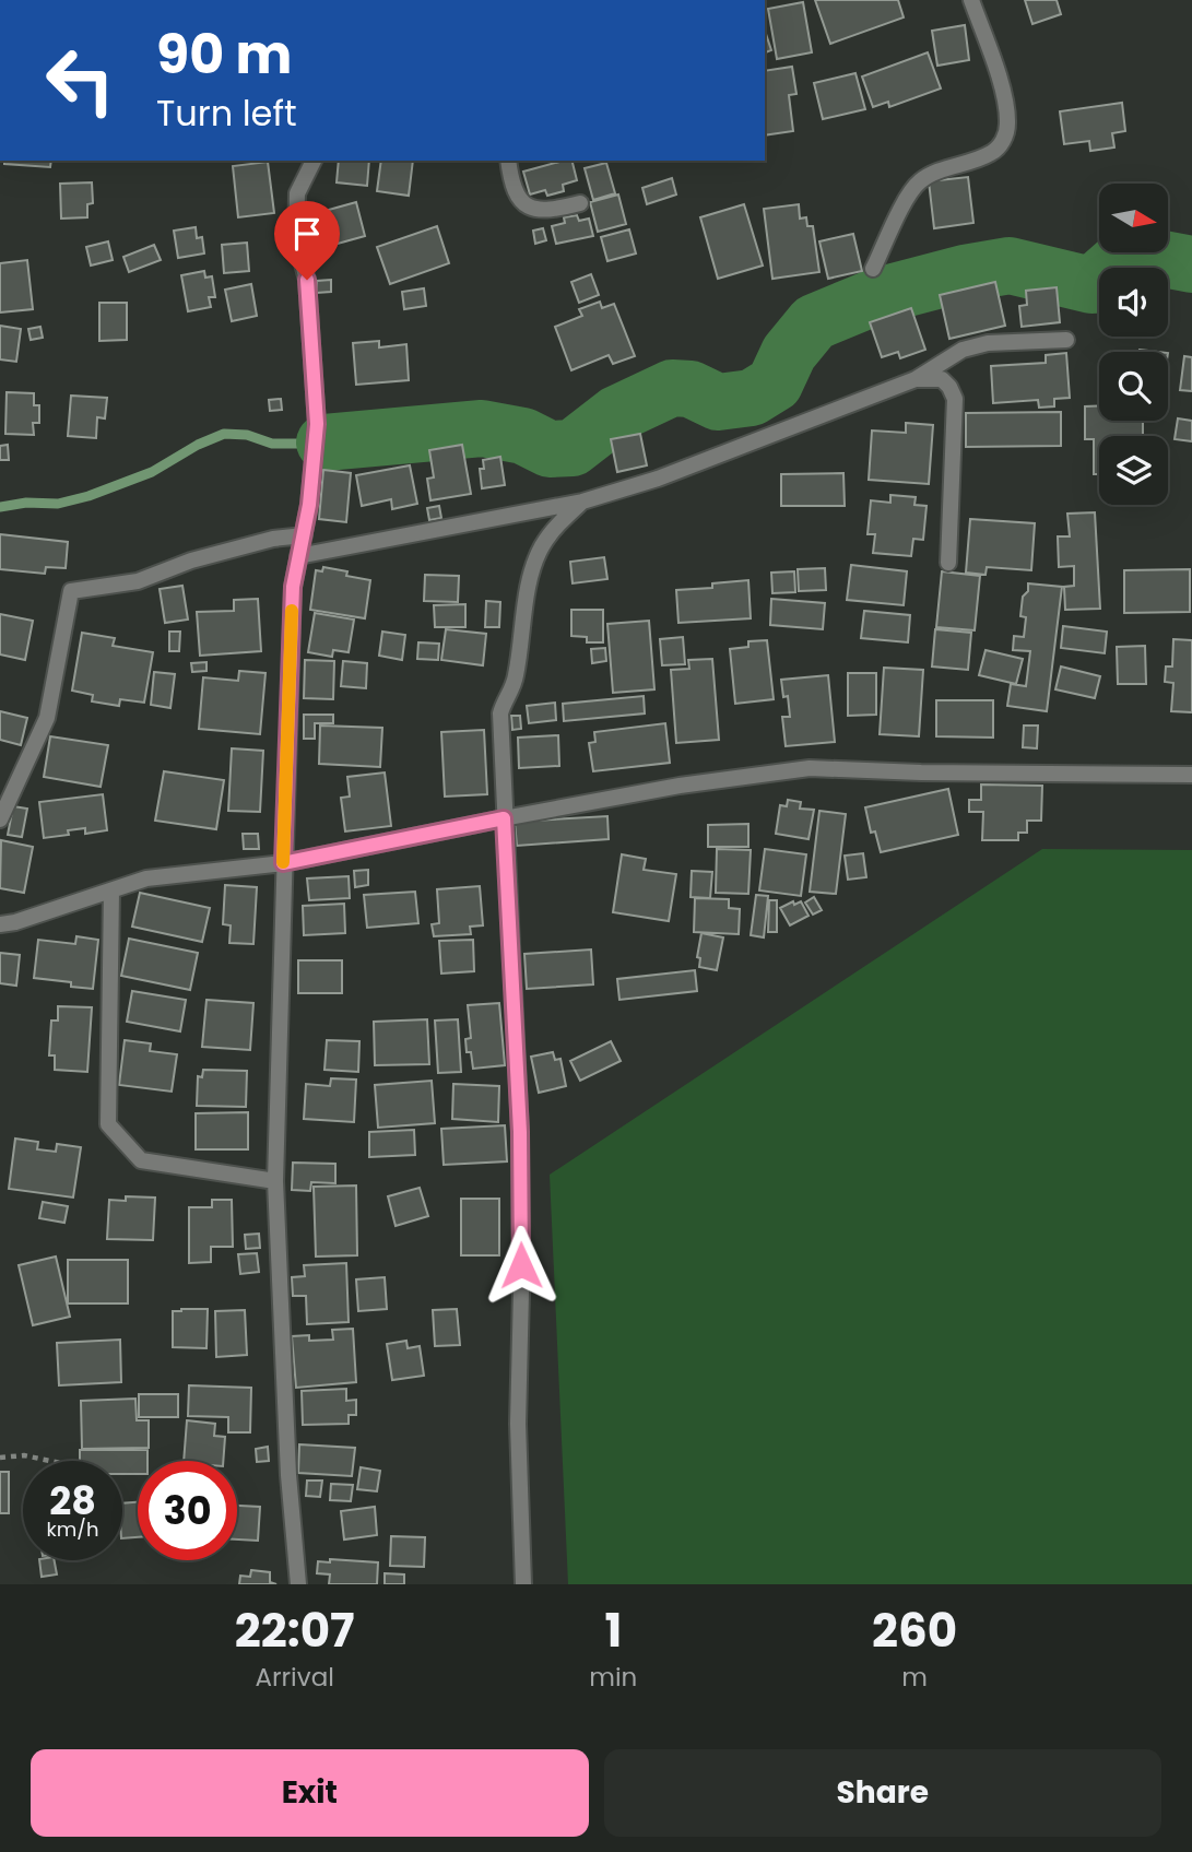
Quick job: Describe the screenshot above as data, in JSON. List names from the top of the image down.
{
  "north": "right",
  "page": {
    "turn": ["90 m", "Turn left"],
    "speed": "28 km/h",
    "limit": "30",
    "eta": [
      "22:07",
      "Arrival",
      "1",
      "min",
      "260",
      "m"
    ],
    "buttons": ["Exit", "Share"]
  }
}
